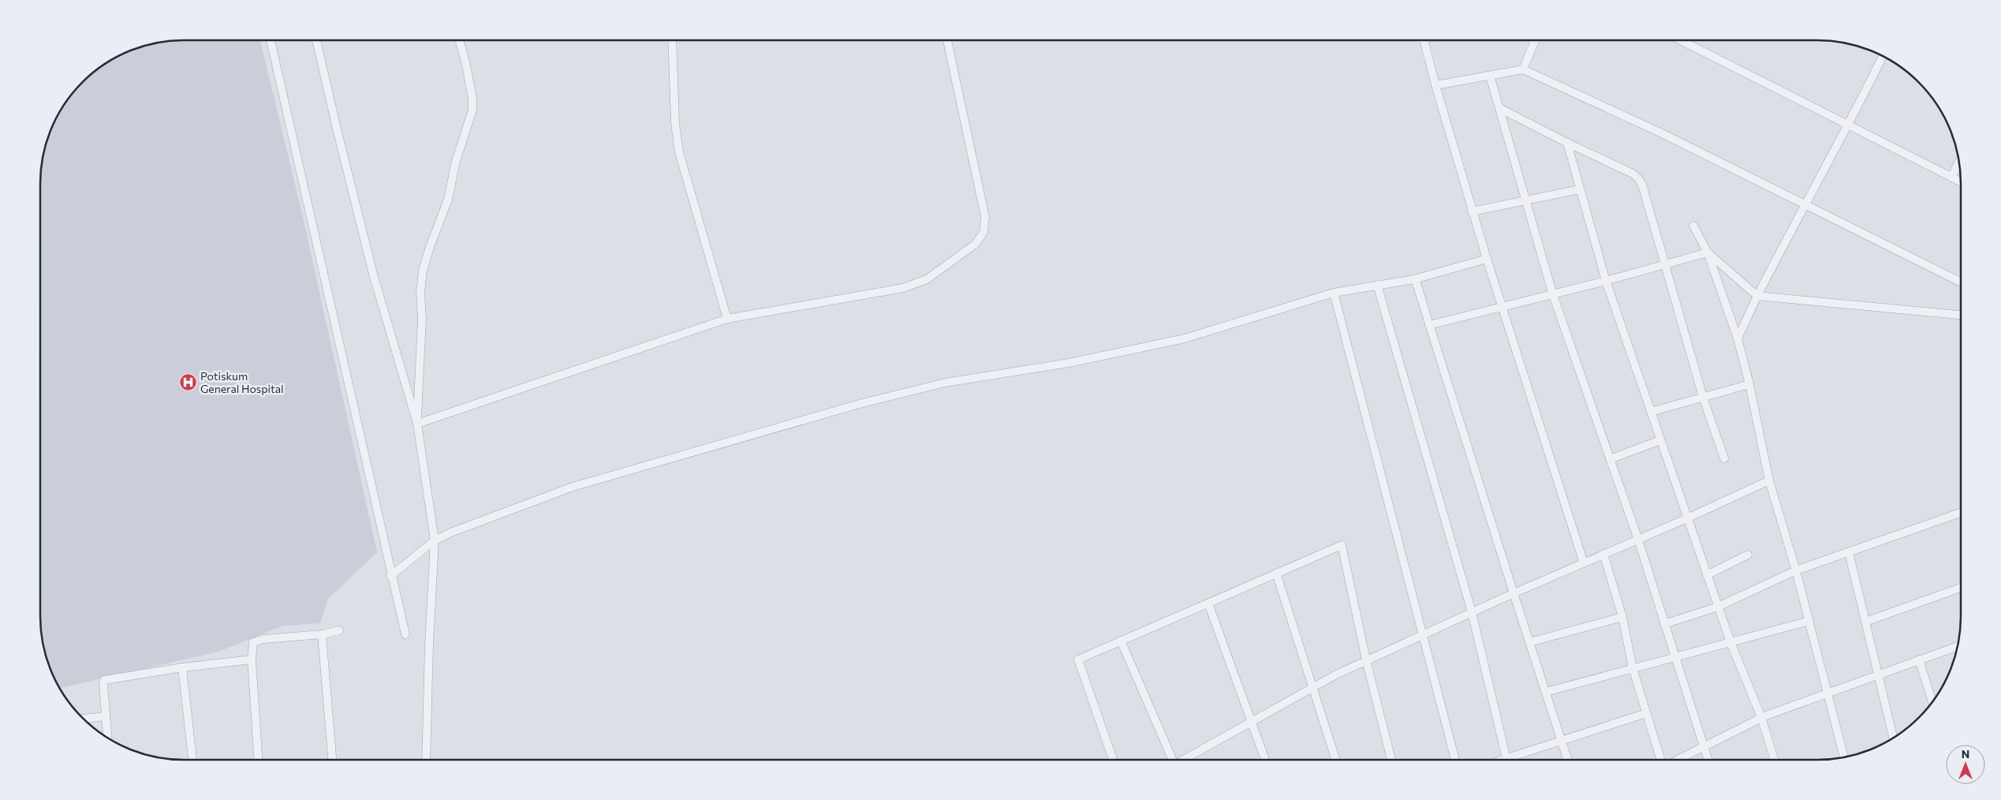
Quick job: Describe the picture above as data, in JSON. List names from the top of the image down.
{
  "places": {
    "hospital": ["Potiskum General Hospital"]
  },
  "north": "top"
}
